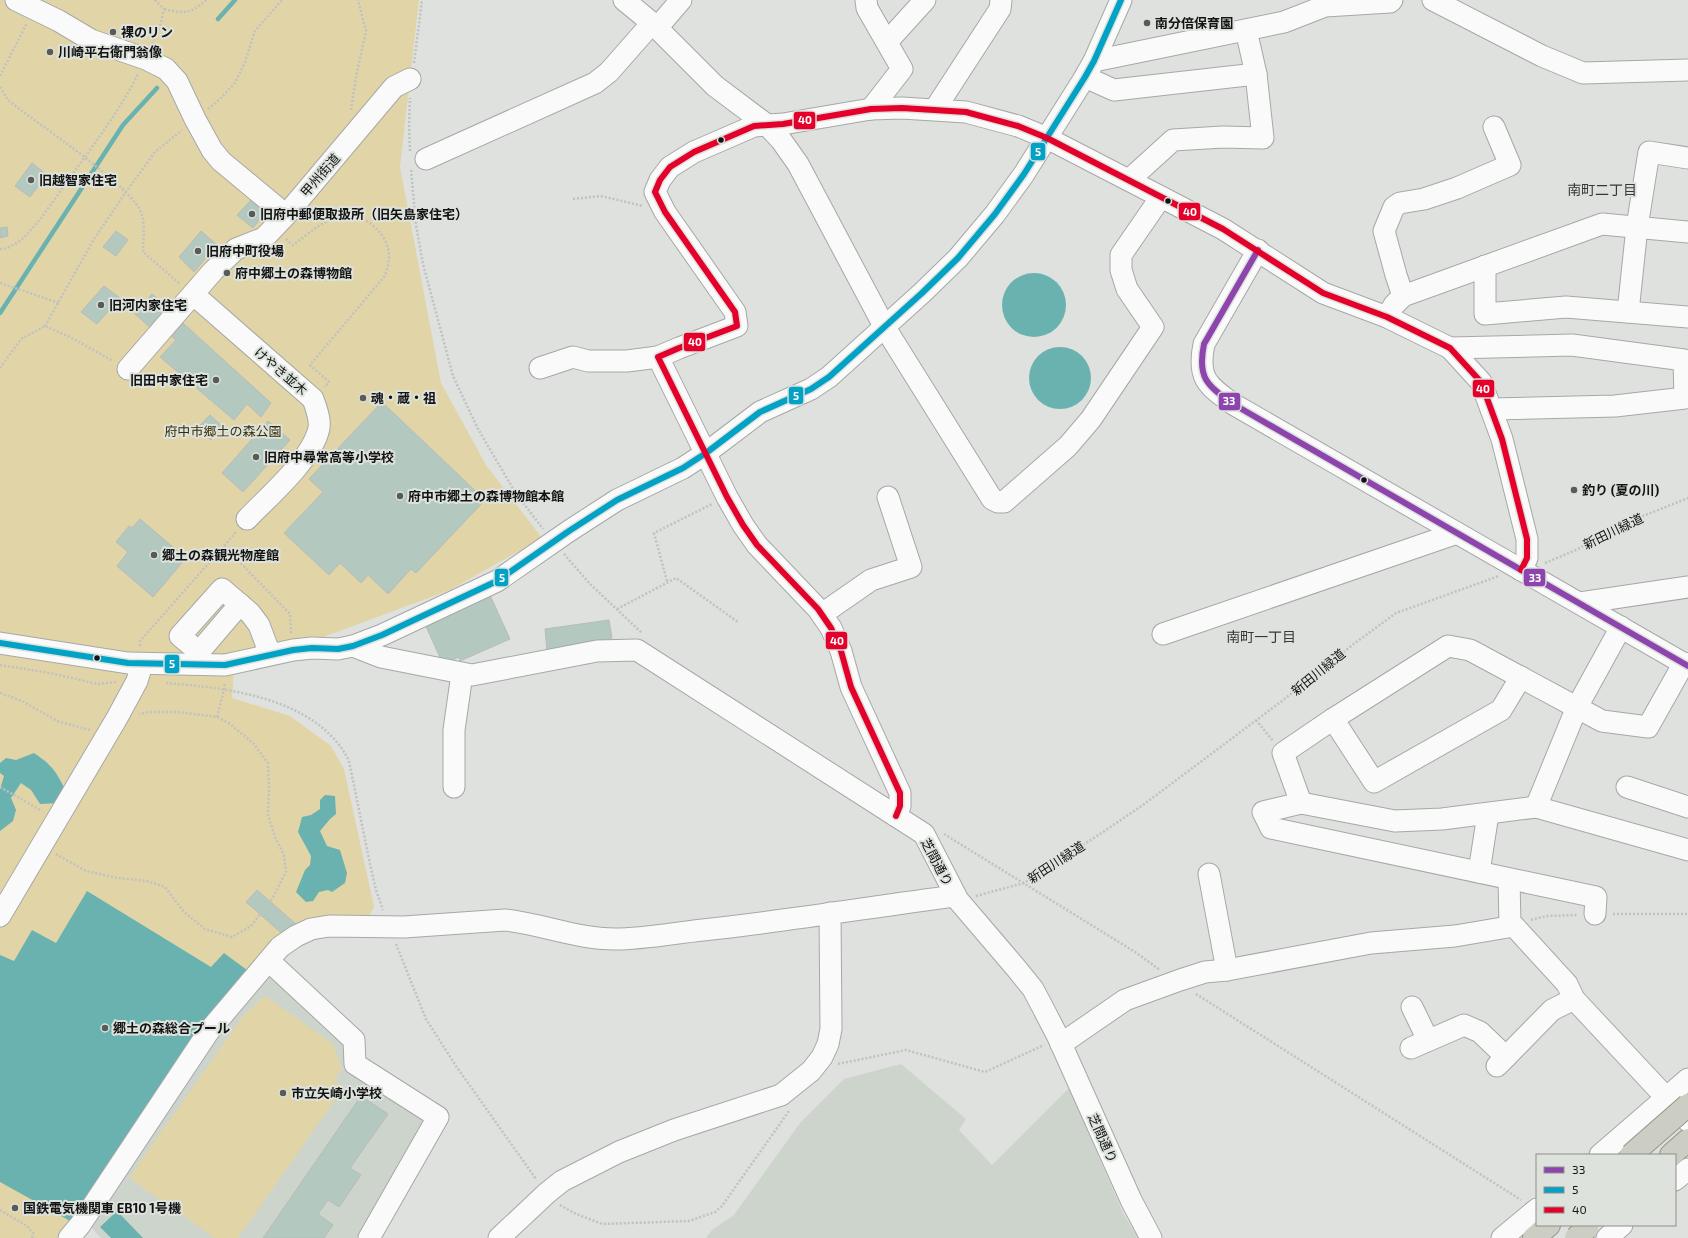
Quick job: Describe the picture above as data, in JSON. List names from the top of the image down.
{
  "streets": {
    "street": ["甲州街道", "けやき並木", "芝間通り"],
    "path": ["新田川緑道"]
  },
  "crossings": [
    ["甲州街道", "けやき並木"],
    ["新田川緑道", "芝間通り"]
  ],
  "districts": ["南町二丁目", "南町一丁目"],
  "parks": ["府中市郷土の森公園"],
  "places": [
    "南分倍保育園",
    "裸のリン",
    "川崎平右衛門翁像",
    "旧越智家住宅",
    "旧府中郵便取扱所（旧矢島家住宅）",
    "旧府中町役場",
    "府中郷土の森博物館",
    "旧河内家住宅",
    "旧田中家住宅",
    "魂・蔵・祖",
    "旧府中尋常高等小学校",
    "釣り (夏の川)",
    "府中市郷土の森博物館本館",
    "郷土の森観光物産館",
    "郷土の森総合プール",
    "市立矢崎小学校",
    "国鉄電気機関車 EB10 1号機"
  ],
  "lines": ["transit line 5", "transit line 40", "transit line 33"],
  "legend": ["33", "5", "40"]
}
